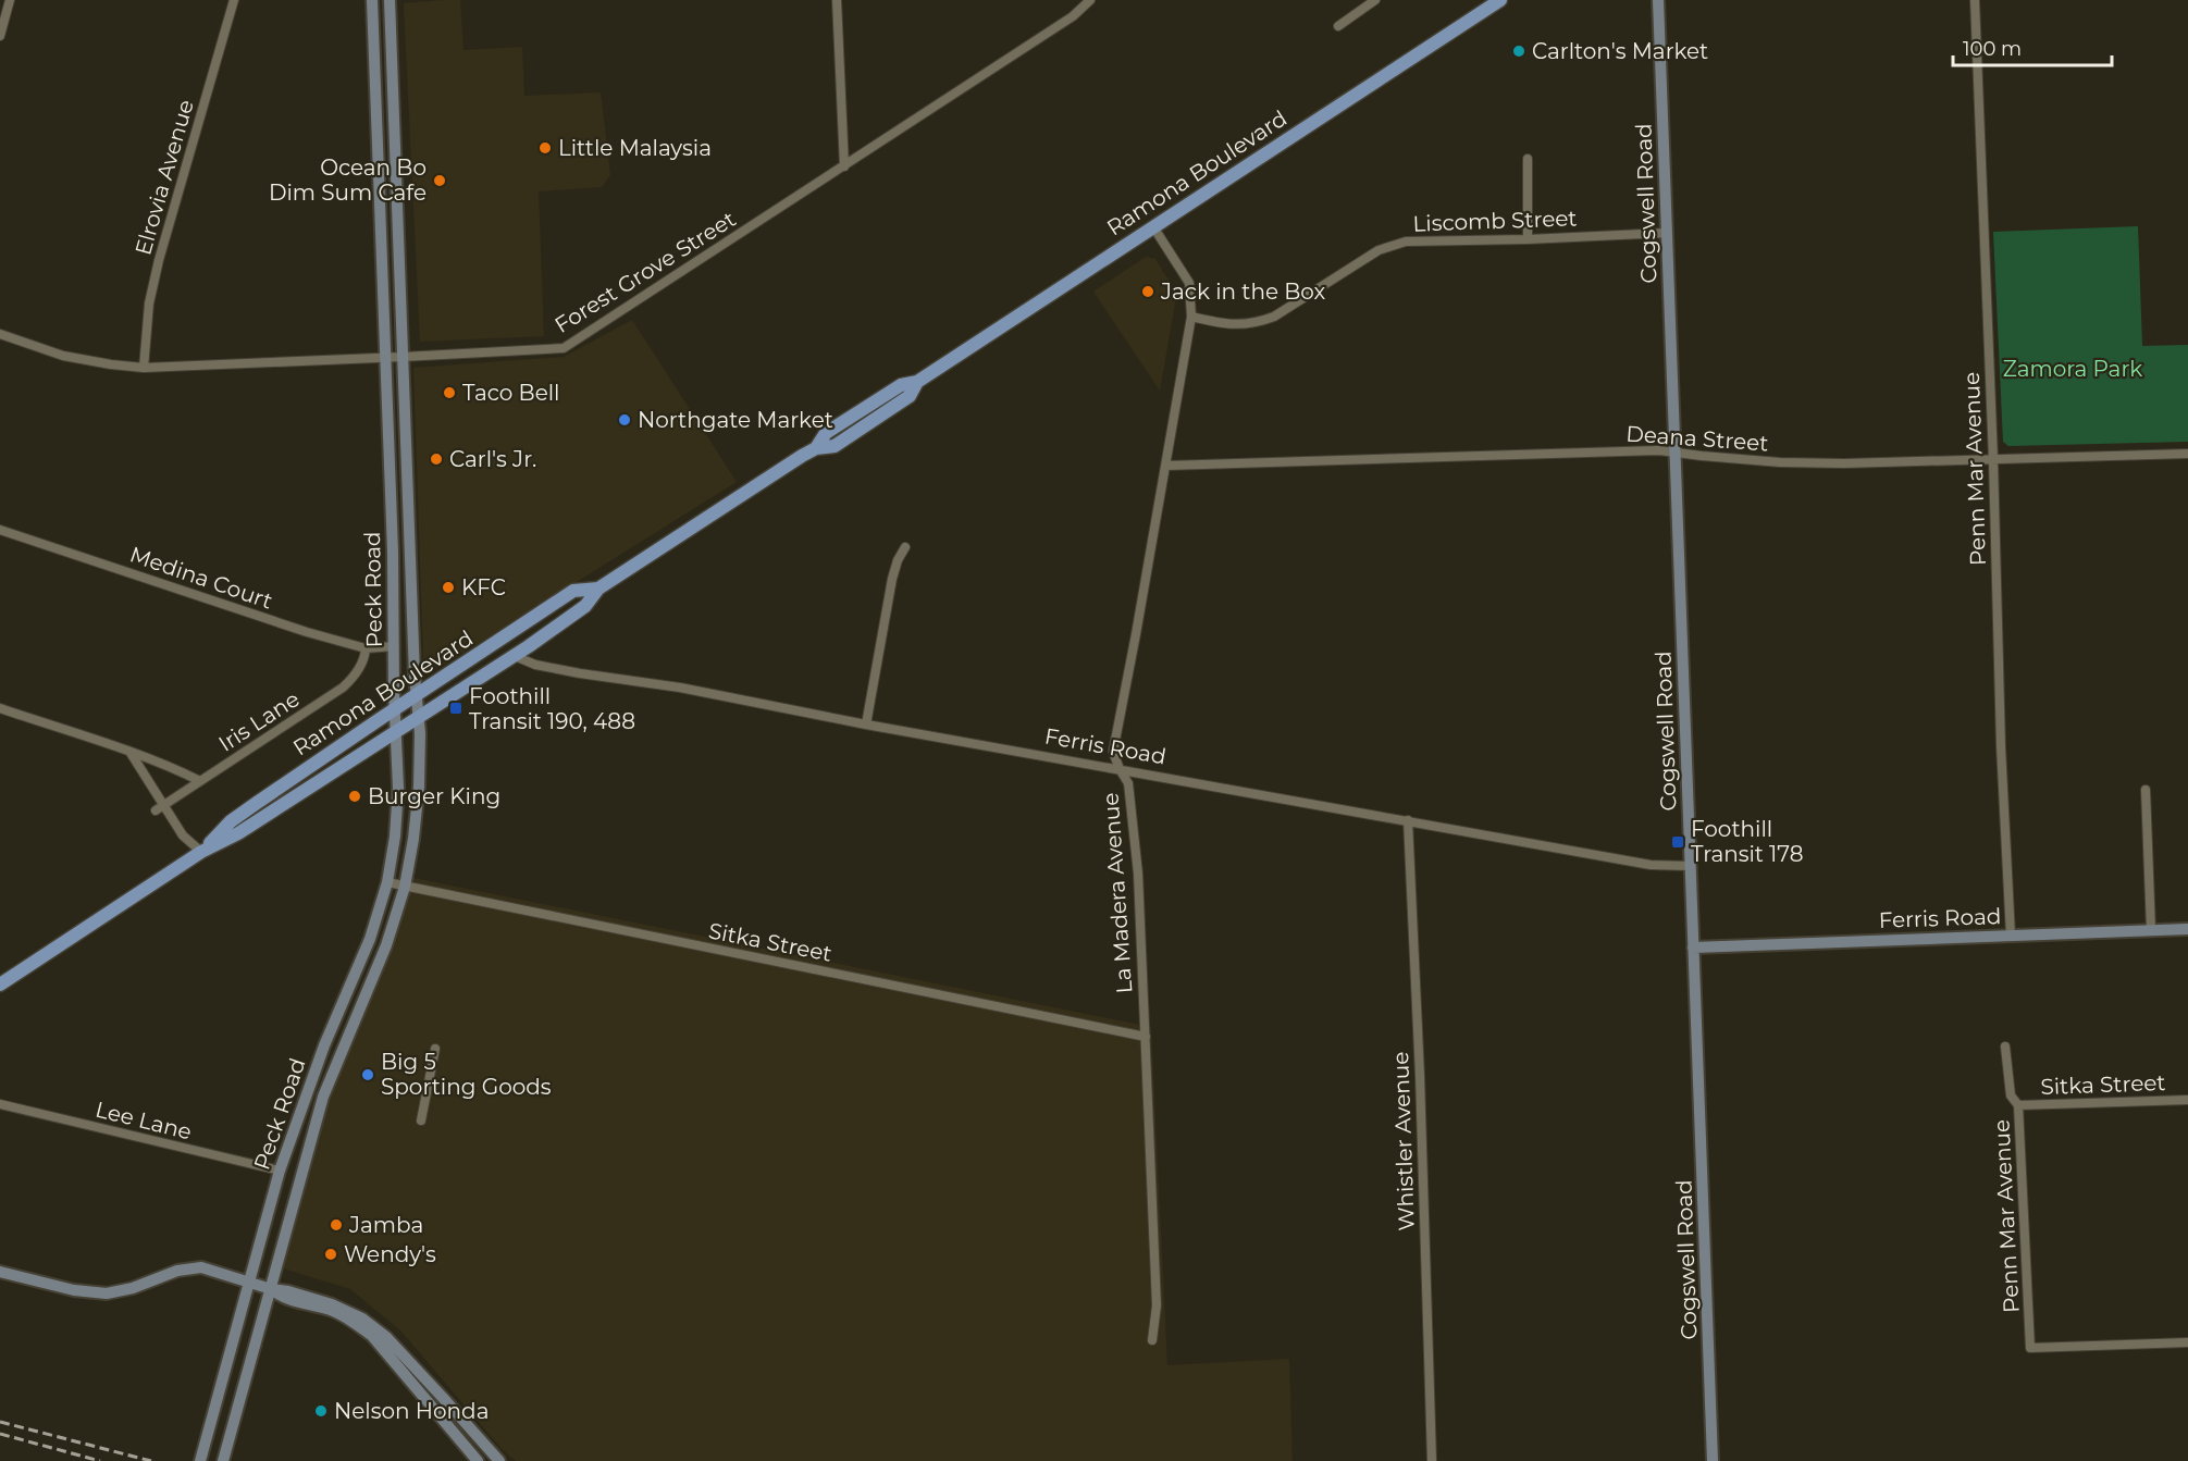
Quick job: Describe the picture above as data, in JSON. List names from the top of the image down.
{
  "streets": {
    "main road": [
      "Ramona Boulevard",
      "Cogswell Road",
      "Peck Road",
      "Ferris Road"
    ],
    "street": [
      "Elrovia Avenue",
      "Liscomb Street",
      "Forest Grove Street",
      "Deana Street",
      "Penn Mar Avenue",
      "Medina Court",
      "Iris Lane",
      "La Madera Avenue",
      "Sitka Street",
      "Lee Lane",
      "Whistler Avenue"
    ]
  },
  "crossings": [
    ["Ramona Boulevard", "Peck Road"],
    ["Ramona Boulevard", "Ferris Road"],
    ["Ramona Boulevard", "La Madera Avenue"],
    ["Elrovia Avenue", "Forest Grove Street"],
    ["Cogswell Road", "Liscomb Street"],
    ["Cogswell Road", "Deana Street"],
    ["Cogswell Road", "Ferris Road"],
    ["Liscomb Street", "La Madera Avenue"],
    ["Forest Grove Street", "Peck Road"],
    ["Deana Street", "Penn Mar Avenue"],
    ["Deana Street", "La Madera Avenue"],
    ["Penn Mar Avenue", "Ferris Road"],
    ["Penn Mar Avenue", "Sitka Street"],
    ["Medina Court", "Peck Road"],
    ["Medina Court", "Iris Lane"],
    ["Peck Road", "Sitka Street"],
    ["Peck Road", "Lee Lane"],
    ["Ferris Road", "La Madera Avenue"],
    ["Ferris Road", "Whistler Avenue"],
    ["La Madera Avenue", "Sitka Street"]
  ],
  "parks": ["Zamora Park"],
  "places": {
    "other": [
      "Carlton's Market",
      "Little Malaysia",
      "Ocean Bo Dim Sum Cafe",
      "Jack in the Box",
      "Taco Bell",
      "Northgate Market",
      "Carl's Jr.",
      "KFC",
      "Burger King",
      "Big 5 Sporting Goods",
      "Jamba",
      "Wendy's",
      "Nelson Honda"
    ],
    "transit": ["Foothill Transit 190, 488", "Foothill Transit 178"]
  },
  "scale_bar": "100 m"
}
